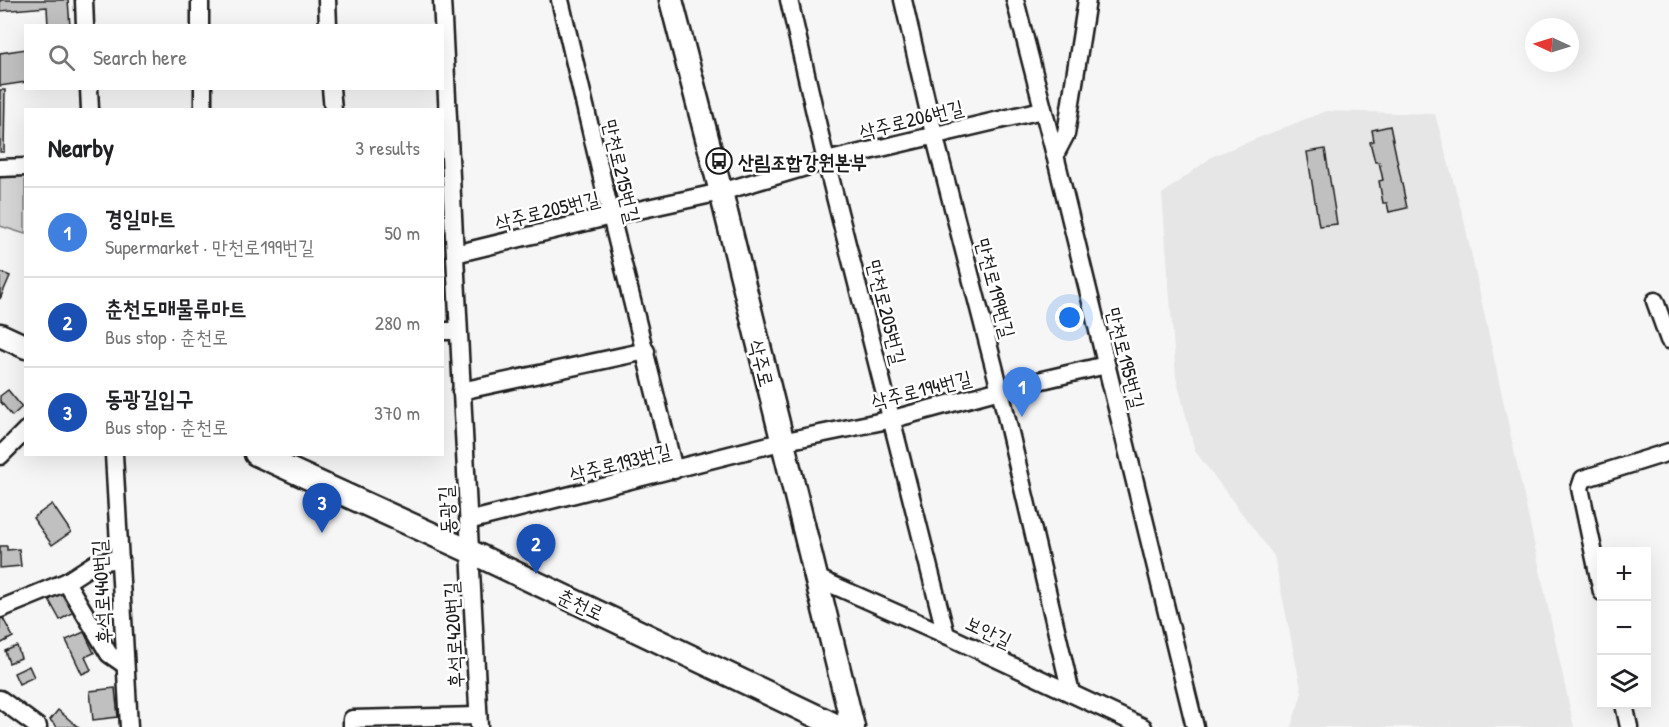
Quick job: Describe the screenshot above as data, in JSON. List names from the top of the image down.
{
  "streets": {
    "street": [
      "삭주로206번길",
      "만천로215번길",
      "삭주로205번길",
      "만천로199번길",
      "만천로205번길",
      "만천로195번길",
      "삭주로",
      "삭주로194번길",
      "삭주로193번길",
      "동광길",
      "후석로440번길",
      "춘천로",
      "보안길",
      "후석로420번길"
    ]
  },
  "crossings": [
    ["삭주로206번길", "삭주로205번길"],
    ["삭주로206번길", "만천로199번길"],
    ["삭주로206번길", "만천로205번길"],
    ["삭주로206번길", "만천로195번길"],
    ["삭주로206번길", "삭주로"],
    ["만천로215번길", "삭주로205번길"],
    ["만천로215번길", "삭주로193번길"],
    ["삭주로205번길", "삭주로"],
    ["삭주로205번길", "동광길"],
    ["만천로199번길", "삭주로194번길"],
    ["만천로199번길", "보안길"],
    ["만천로205번길", "삭주로194번길"],
    ["만천로205번길", "보안길"],
    ["만천로195번길", "삭주로194번길"],
    ["삭주로", "삭주로194번길"],
    ["삭주로", "삭주로193번길"],
    ["삭주로", "보안길"],
    ["삭주로194번길", "삭주로193번길"],
    ["삭주로193번길", "동광길"],
    ["동광길", "춘천로"],
    ["동광길", "후석로420번길"],
    ["춘천로", "후석로420번길"]
  ],
  "places": {
    "bus stop": ["산림조합강원본부"]
  },
  "north": "left",
  "page": {
    "search": "Search here",
    "heading": ["Nearby", "3 results"],
    "list": [
      {
        "mark": "1",
        "name": "경일마트",
        "note": "Supermarket · 만천로199번길",
        "value": "50 m"
      },
      {
        "mark": "2",
        "name": "춘천도매물류마트",
        "note": "Bus stop · 춘천로",
        "value": "280 m"
      },
      {
        "mark": "3",
        "name": "동광길입구",
        "note": "Bus stop · 춘천로",
        "value": "370 m"
      }
    ],
    "pins": ["1", "3", "2"],
    "map_buttons": ["+", "−"]
  }
}
